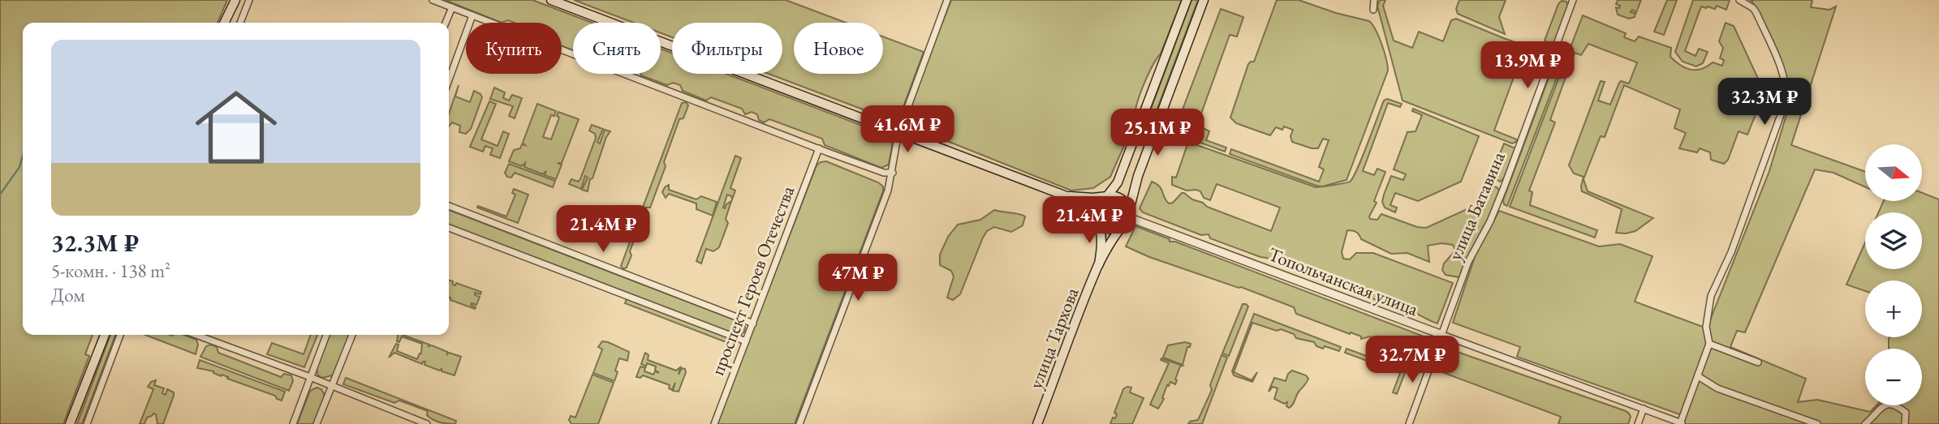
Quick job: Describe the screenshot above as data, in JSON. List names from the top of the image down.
{
  "streets": {
    "main road": ["улица Тархова"],
    "street": ["улица Батавина", "проспект Героев Отечества", "Топольчанская улица"]
  },
  "crossings": [
    ["улица Батавина", "Топольчанская улица"],
    ["Топольчанская улица", "улица Тархова"]
  ],
  "north": "right",
  "page": {
    "chip": [
      "Купить",
      "Снять",
      "Фильтры",
      "Новое"
    ],
    "list": [
      {
        "name": "32.3M ₽",
        "note": "5-комн. · 138 m² · Дом"
      }
    ],
    "price": [
      "13.9M ₽",
      "32.3M ₽",
      "41.6M ₽",
      "25.1M ₽",
      "21.4M ₽",
      "21.4M ₽",
      "47M ₽",
      "32.7M ₽"
    ],
    "map_buttons": ["+", "−"]
  }
}
